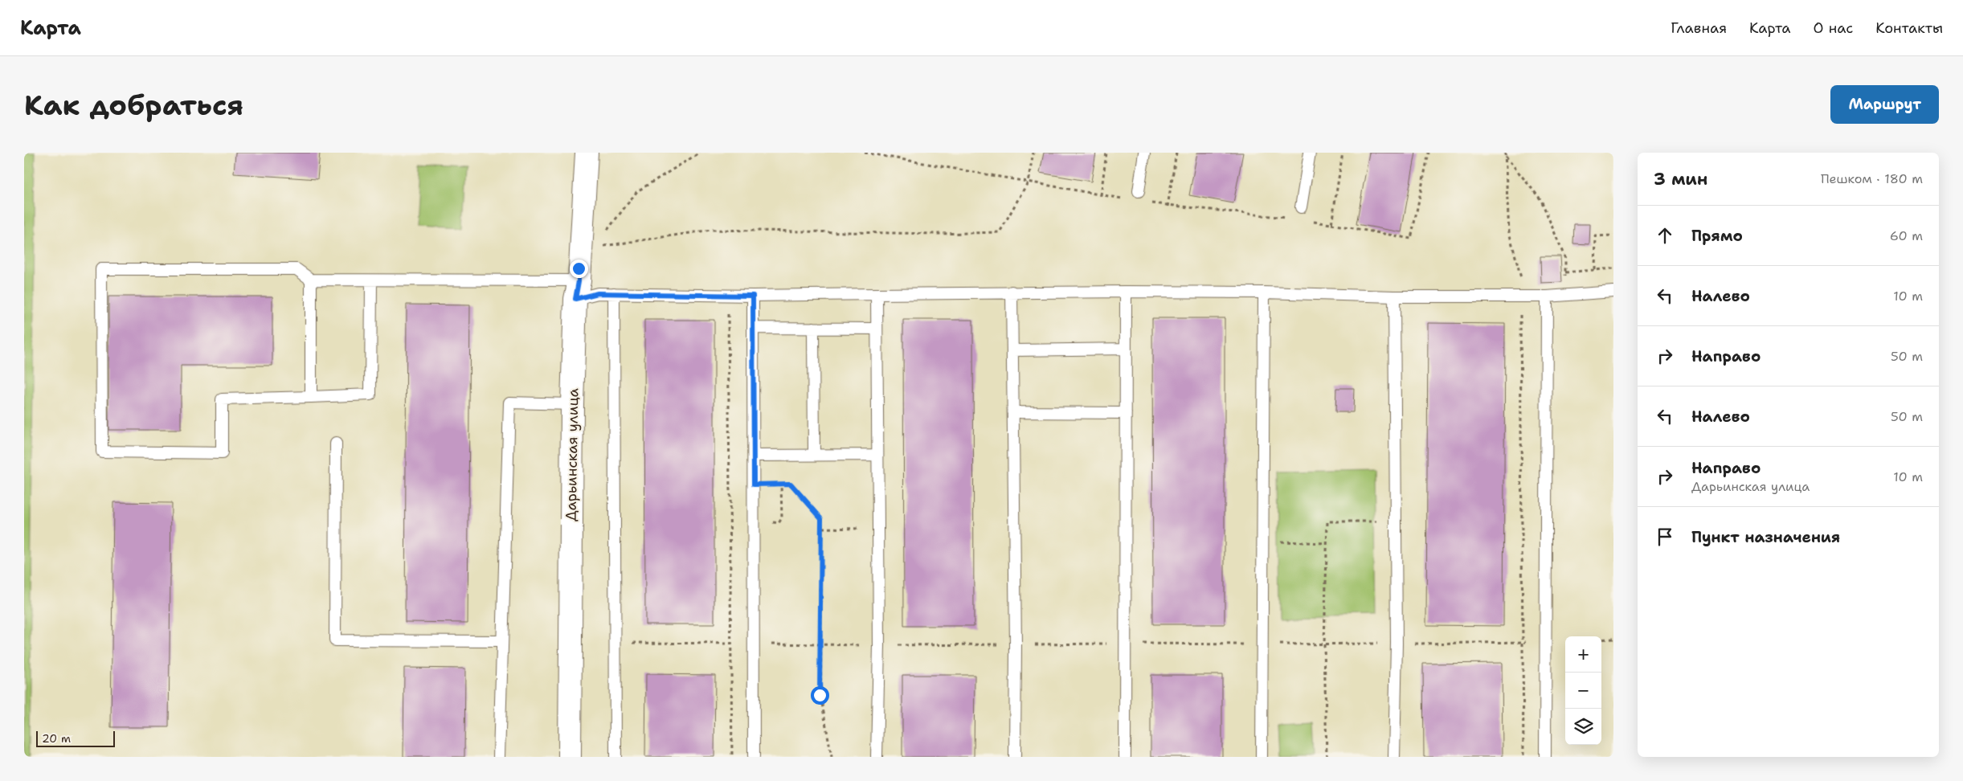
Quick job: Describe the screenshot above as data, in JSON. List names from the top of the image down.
{
  "streets": {
    "street": ["Дарьинская улица"]
  },
  "scale_bar": "20 m",
  "page": {
    "header": "Карта",
    "nav": [
      "Главная",
      "Карта",
      "О нас",
      "Контакты"
    ],
    "buttons": "Маршрут",
    "title": "Как добраться",
    "heading": ["3 мин", "Пешком · 180 m"],
    "list": [
      ["Прямо", "60 m"],
      ["Налево", "10 m"],
      ["Направо", "50 m"],
      ["Налево", "50 m"],
      ["Направо", "Дарьинская улица", "10 m"],
      "Пункт назначения"
    ],
    "map_buttons": ["+", "−"],
    "scale": "20 m"
  }
}
